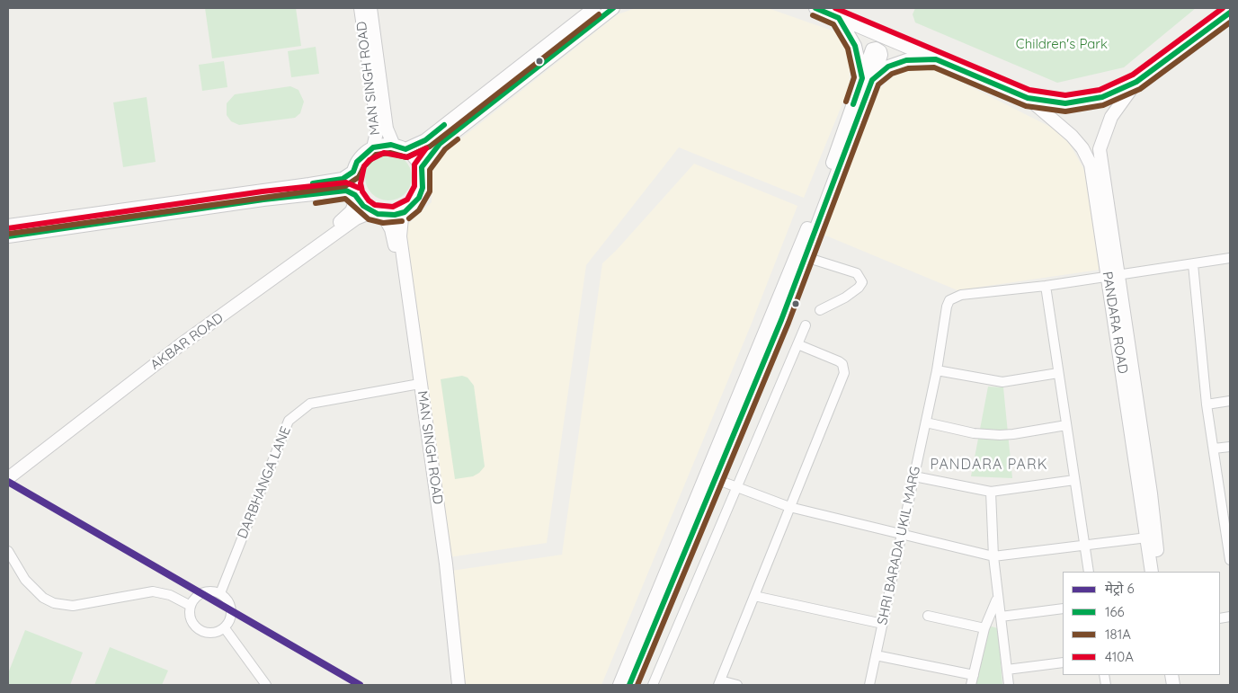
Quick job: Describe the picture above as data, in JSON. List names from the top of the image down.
{
  "streets": {
    "main road": ["MAN SINGH ROAD", "PANDARA ROAD", "AKBAR ROAD"],
    "street": ["DARBHANGA LANE", "SHRI BARADA UKIL MARG"]
  },
  "crossings": [
    ["MAN SINGH ROAD", "AKBAR ROAD"],
    ["MAN SINGH ROAD", "DARBHANGA LANE"],
    ["PANDARA ROAD", "SHRI BARADA UKIL MARG"]
  ],
  "districts": ["PANDARA PARK"],
  "parks": ["Children's Park"],
  "lines": [
    "transit line 166",
    "transit line 410A",
    "transit line 181A",
    "metro line 6"
  ],
  "legend": [
    "मेट्रो 6",
    "166",
    "181A",
    "410A"
  ]
}
